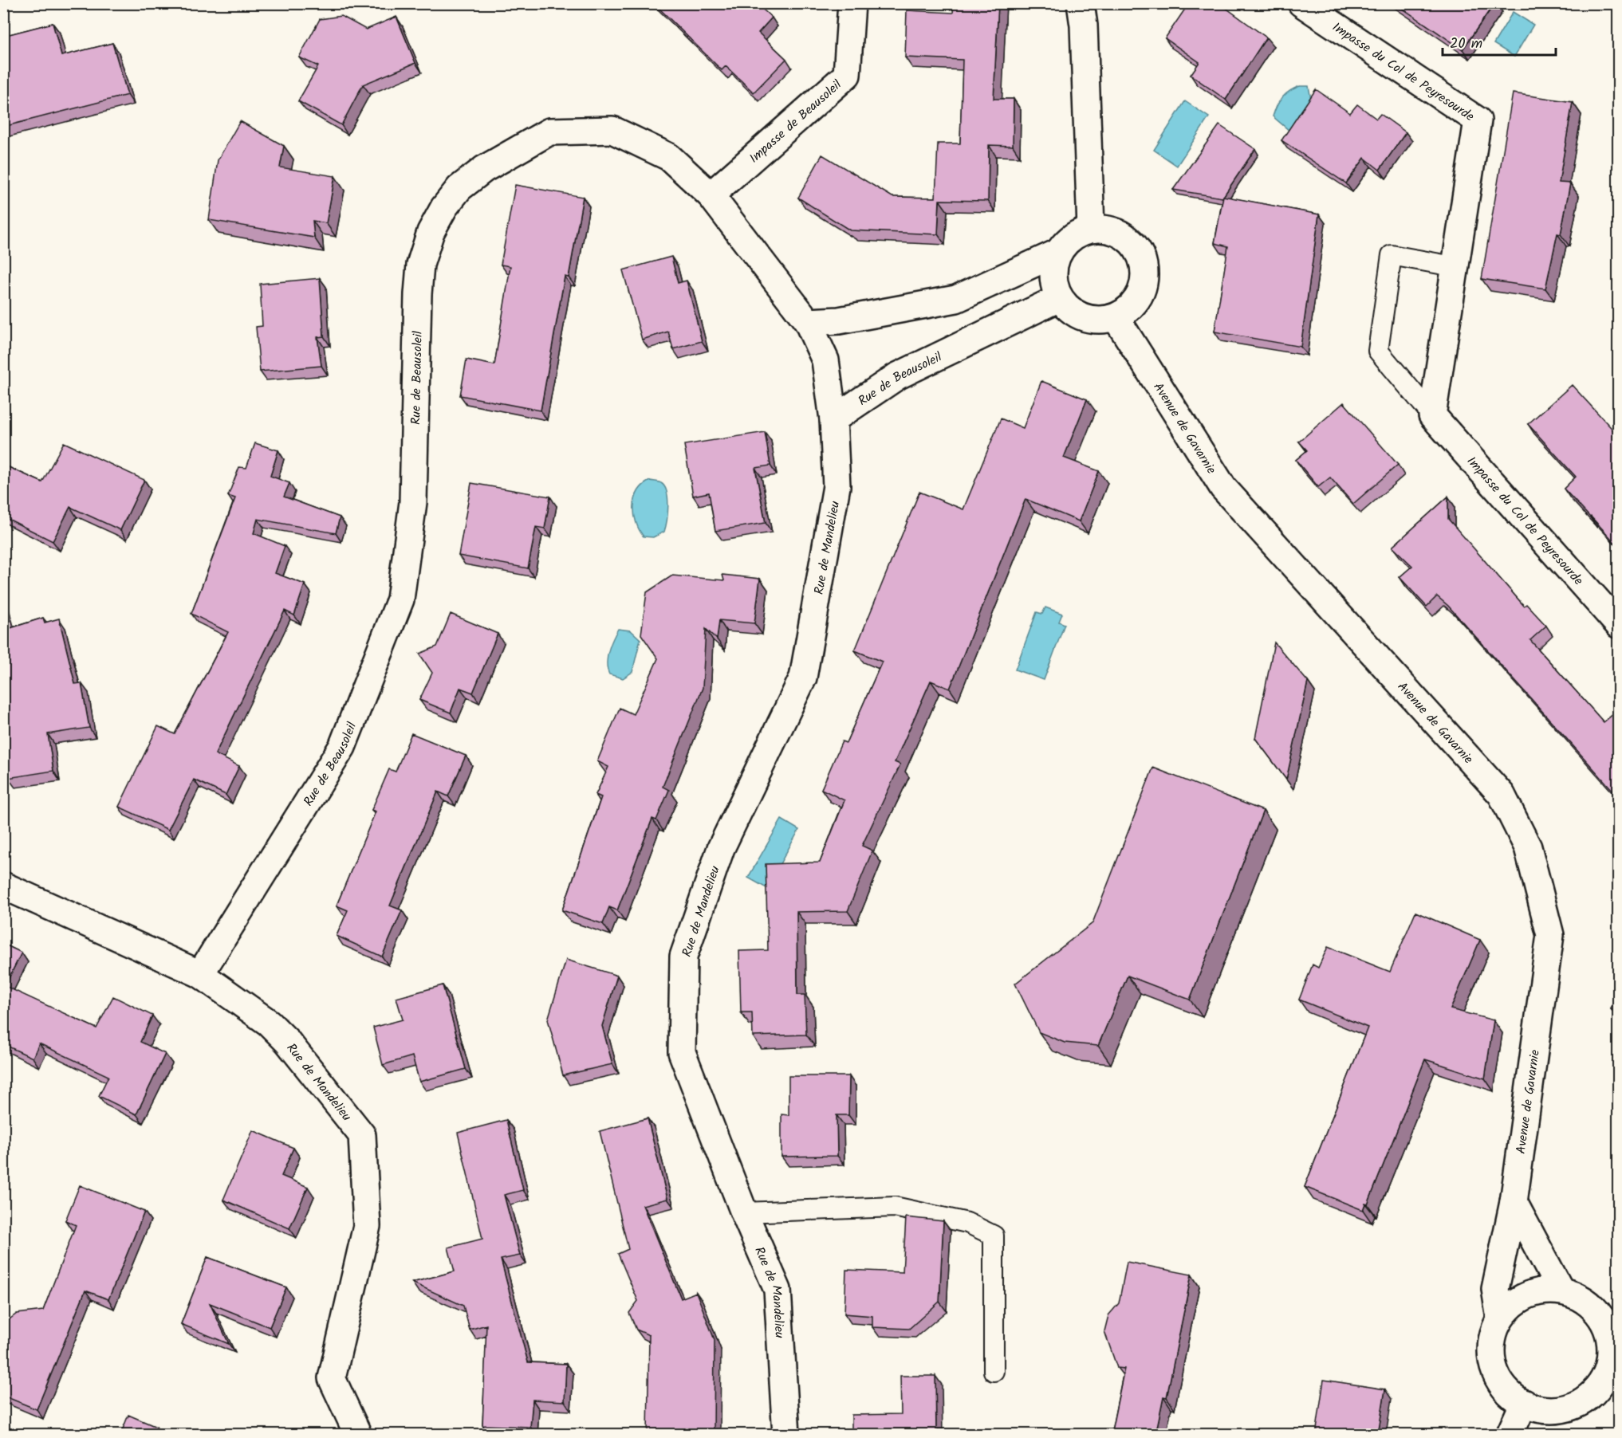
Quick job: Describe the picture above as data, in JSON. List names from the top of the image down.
{
  "streets": {
    "street": [
      "Impasse du Col de Peyresourde",
      "Impasse de Beausoleil",
      "Rue de Beausoleil",
      "Avenue de Gavarnie",
      "Rue de Mandelieu"
    ]
  },
  "crossings": [
    ["Impasse de Beausoleil", "Rue de Beausoleil"],
    ["Rue de Beausoleil", "Avenue de Gavarnie"],
    ["Rue de Beausoleil", "Rue de Mandelieu"]
  ],
  "scale_bar": "20 m"
}
